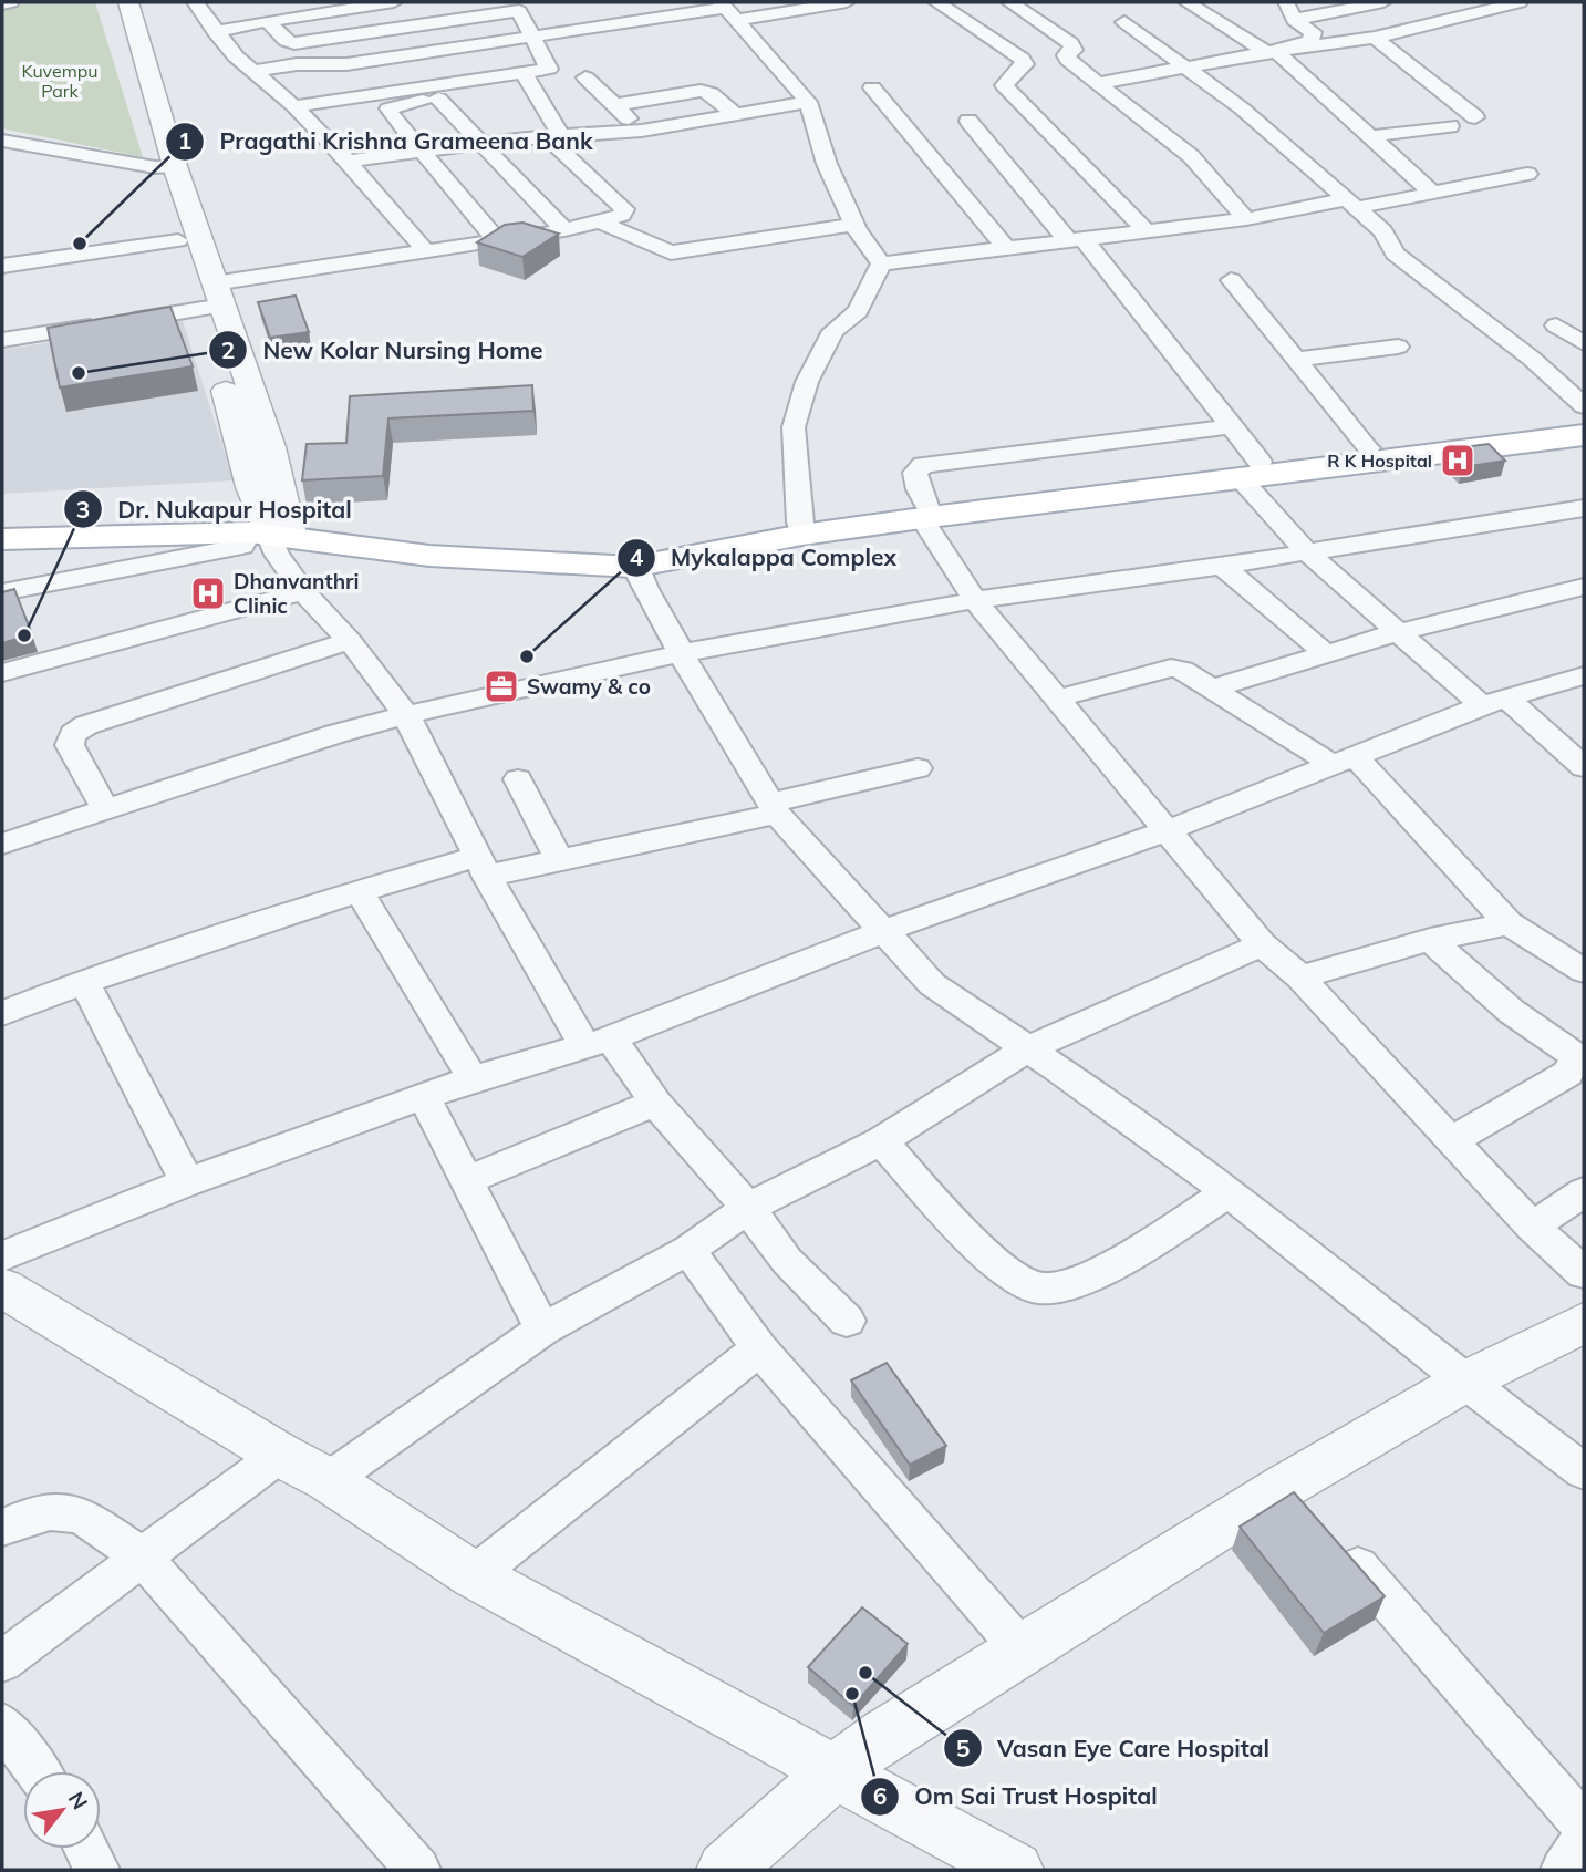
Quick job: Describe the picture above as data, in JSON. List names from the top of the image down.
{
  "parks": ["Kuvempu Park"],
  "places": {
    "other": [
      "Pragathi Krishna Grameena Bank",
      "New Kolar Nursing Home",
      "Dr. Nukapur Hospital",
      "Mykalappa Complex",
      "Vasan Eye Care Hospital",
      "Om Sai Trust Hospital"
    ],
    "hospital": ["R K Hospital", "Dhanvanthri Clinic"],
    "office": ["Swamy & co"]
  },
  "north": "top right"
}
